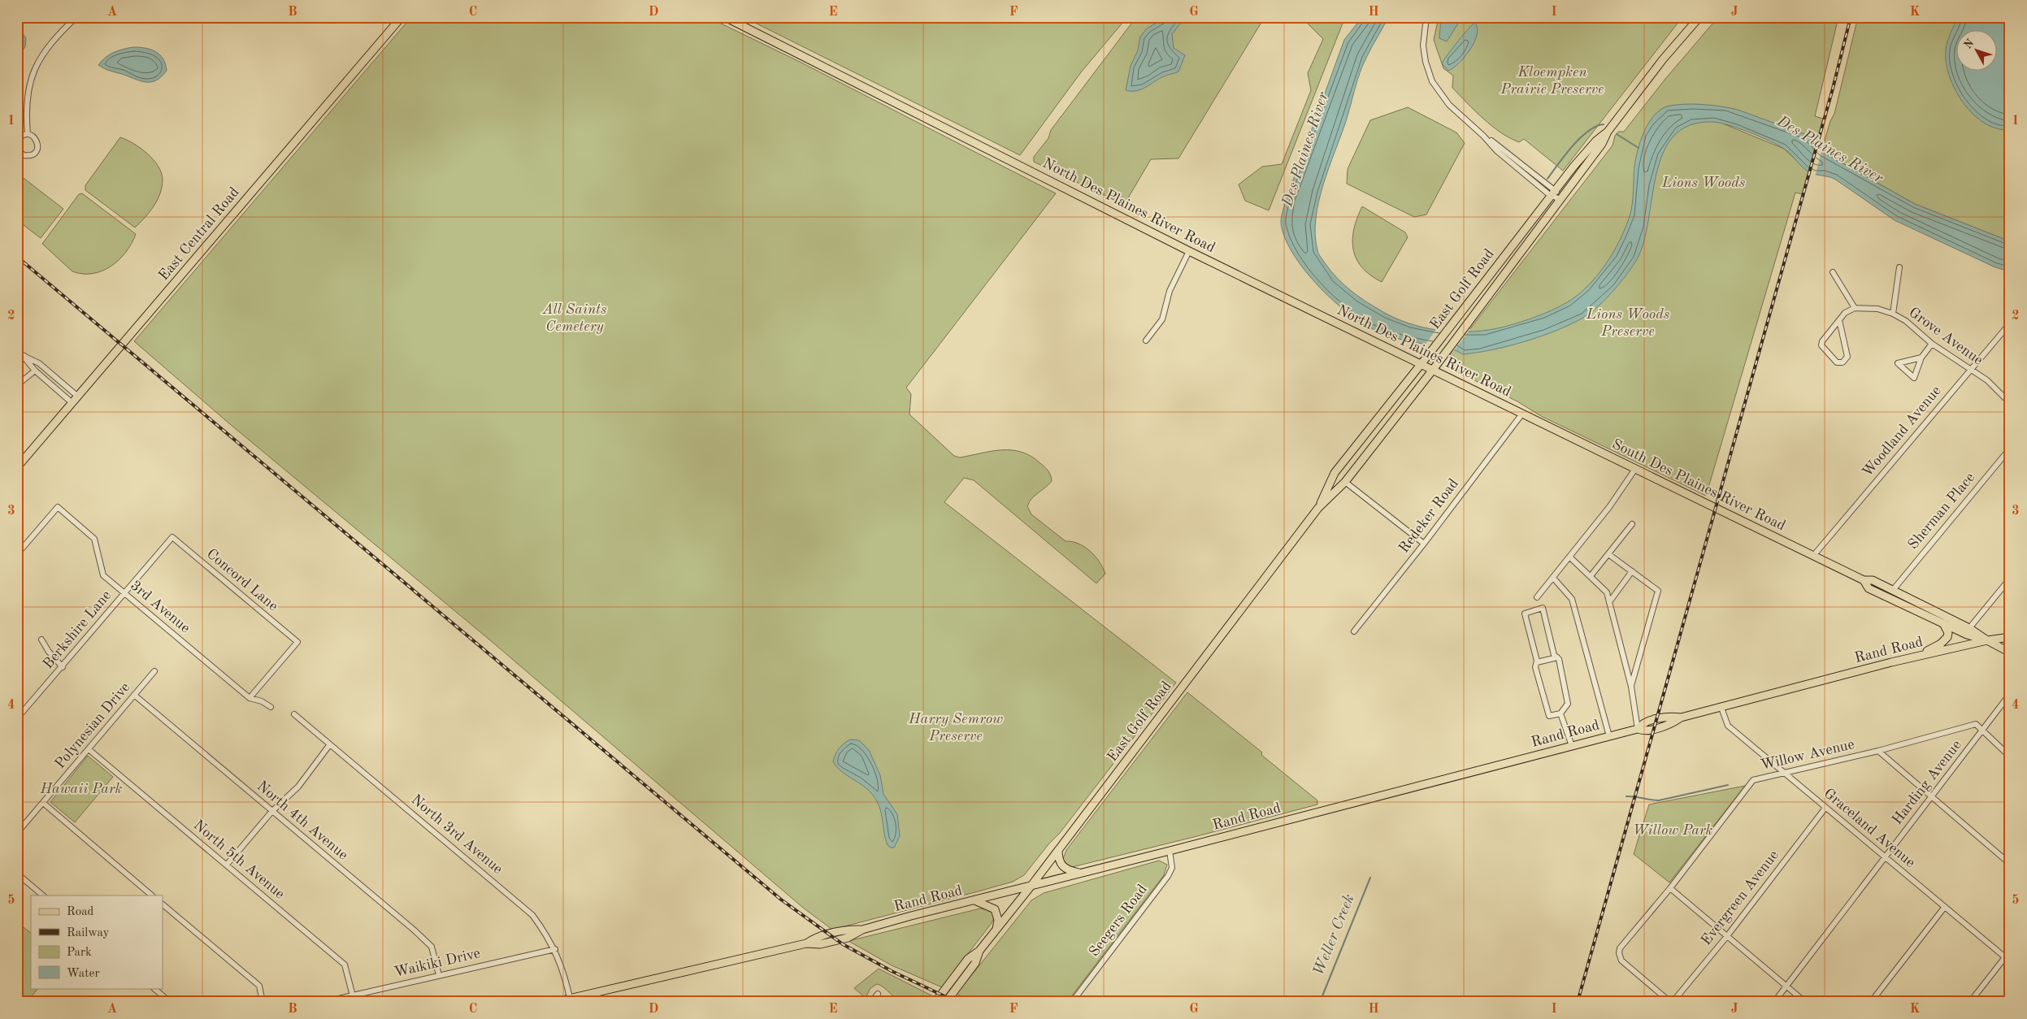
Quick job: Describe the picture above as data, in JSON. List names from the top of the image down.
{
  "streets": {
    "main road": [
      "North Des Plaines River Road",
      "East Central Road",
      "East Golf Road",
      "South Des Plaines River Road",
      "Rand Road"
    ],
    "street": [
      "Grove Avenue",
      "Woodland Avenue",
      "Sherman Place",
      "Redeker Road",
      "Concord Lane",
      "3rd Avenue",
      "Berkshire Lane",
      "Polynesian Drive",
      "Willow Avenue",
      "Harding Avenue",
      "North 4th Avenue",
      "Graceland Avenue",
      "North 3rd Avenue",
      "North 5th Avenue",
      "Evergreen Avenue",
      "Seegers Road",
      "Waikiki Drive"
    ]
  },
  "crossings": [
    ["North Des Plaines River Road", "East Golf Road"],
    ["North Des Plaines River Road", "South Des Plaines River Road"],
    ["North Des Plaines River Road", "Redeker Road"],
    ["East Golf Road", "Rand Road"],
    ["Grove Avenue", "Woodland Avenue"],
    ["Woodland Avenue", "South Des Plaines River Road"],
    ["South Des Plaines River Road", "Sherman Place"],
    ["South Des Plaines River Road", "Redeker Road"],
    ["South Des Plaines River Road", "Rand Road"],
    ["Concord Lane", "3rd Avenue"],
    ["Concord Lane", "Berkshire Lane"],
    ["3rd Avenue", "Berkshire Lane"],
    ["Rand Road", "Graceland Avenue"],
    ["Rand Road", "North 3rd Avenue"],
    ["Rand Road", "Seegers Road"],
    ["Polynesian Drive", "North 4th Avenue"],
    ["Polynesian Drive", "North 5th Avenue"],
    ["Willow Avenue", "Harding Avenue"],
    ["Willow Avenue", "Graceland Avenue"],
    ["Willow Avenue", "Evergreen Avenue"],
    ["Harding Avenue", "Graceland Avenue"],
    ["North 4th Avenue", "Waikiki Drive"],
    ["Graceland Avenue", "Evergreen Avenue"],
    ["North 3rd Avenue", "Waikiki Drive"],
    ["North 5th Avenue", "Waikiki Drive"]
  ],
  "water": ["Des Plaines River", "Weller Creek"],
  "parks": [
    "Kloempken Prairie Preserve",
    "Lions Woods",
    "All Saints Cemetery",
    "Lions Woods Preserve",
    "Harry Semrow Preserve",
    "Hawaii Park",
    "Willow Park"
  ],
  "legend": [
    "Road",
    "Railway",
    "Park",
    "Water"
  ],
  "north": "top left",
  "grid": {
    "columns": [
      "A",
      "B",
      "C",
      "D",
      "E",
      "F",
      "G",
      "H",
      "I",
      "J",
      "K"
    ],
    "rows": [
      "1",
      "2",
      "3",
      "4",
      "5"
    ]
  }
}
